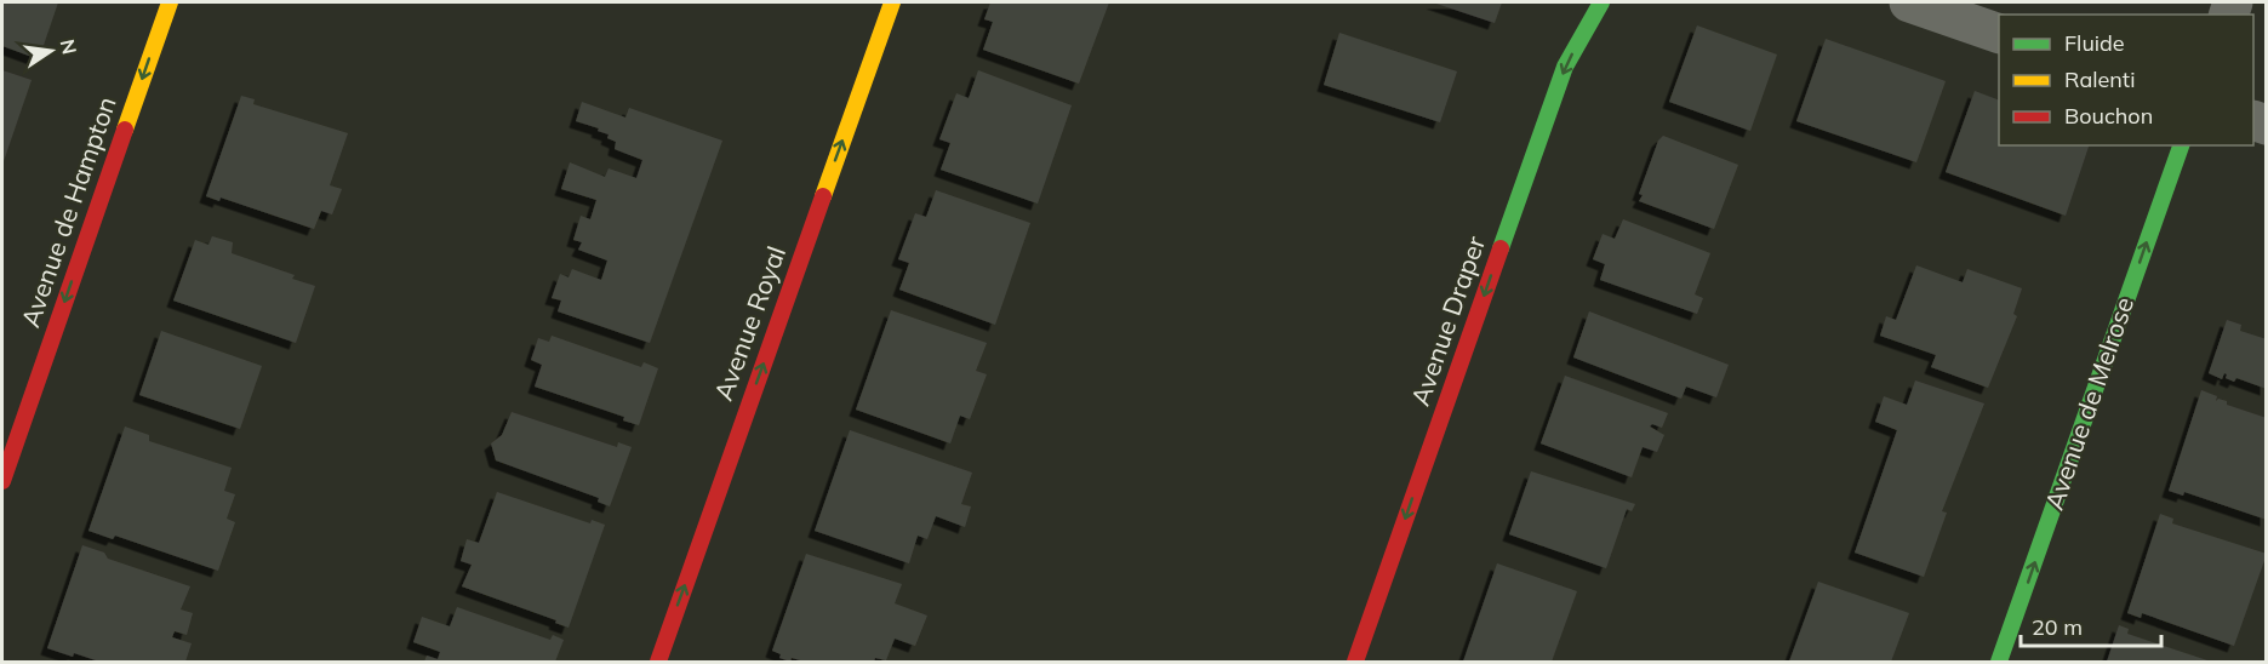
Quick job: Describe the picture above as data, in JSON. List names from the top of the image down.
{
  "streets": {
    "street": [
      "Avenue de Hampton",
      "Avenue Draper",
      "Avenue Royal",
      "Avenue de Melrose"
    ]
  },
  "one_way": [
    "Avenue de Hampton",
    "Avenue Draper",
    "Avenue Royal",
    "Avenue de Melrose"
  ],
  "legend": ["Fluide", "Ralenti", "Bouchon"],
  "scale_bar": "20 m",
  "north": "right"
}
